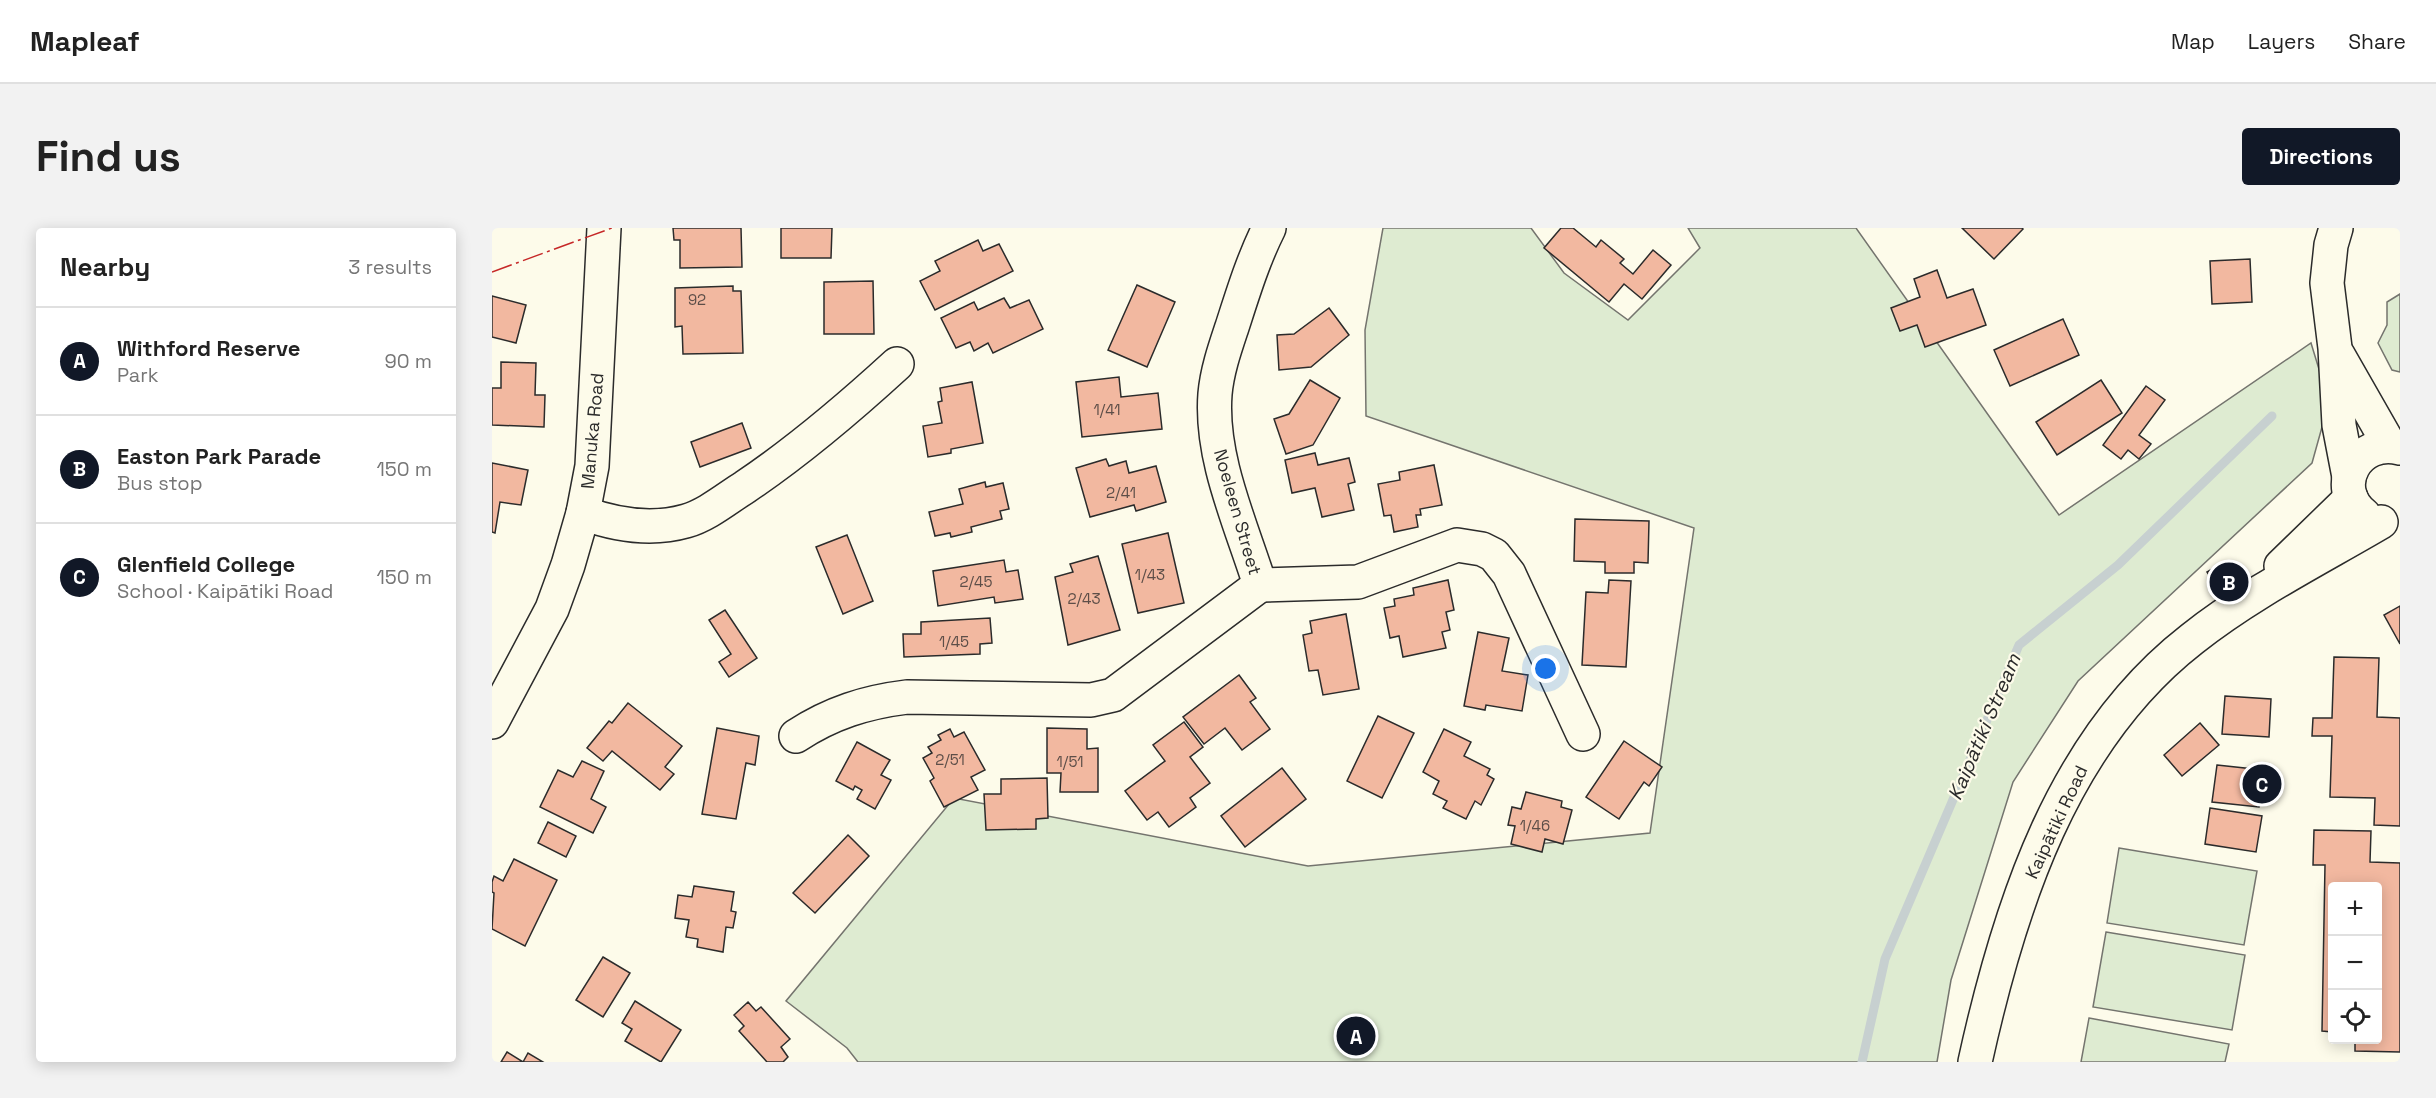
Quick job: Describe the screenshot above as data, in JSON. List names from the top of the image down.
{
  "streets": {
    "street": ["Manuka Road", "Noeleen Street", "Kaipātiki Road"]
  },
  "water": ["Kaipātiki Stream"],
  "house_numbers": [
    "92",
    "1/41",
    "2/41",
    "1/43",
    "2/45",
    "2/43",
    "1/45",
    "2/51",
    "1/51",
    "1/46"
  ],
  "page": {
    "header": "Mapleaf",
    "nav": ["Map", "Layers", "Share"],
    "buttons": "Directions",
    "title": "Find us",
    "heading": ["Nearby", "3 results"],
    "list": [
      {
        "mark": "A",
        "name": "Withford Reserve",
        "note": "Park",
        "value": "90 m"
      },
      {
        "mark": "B",
        "name": "Easton Park Parade",
        "note": "Bus stop",
        "value": "150 m"
      },
      {
        "mark": "C",
        "name": "Glenfield College",
        "note": "School · Kaipātiki Road",
        "value": "150 m"
      }
    ],
    "pins": ["B", "C", "A"],
    "map_buttons": ["+", "−"]
  }
}
